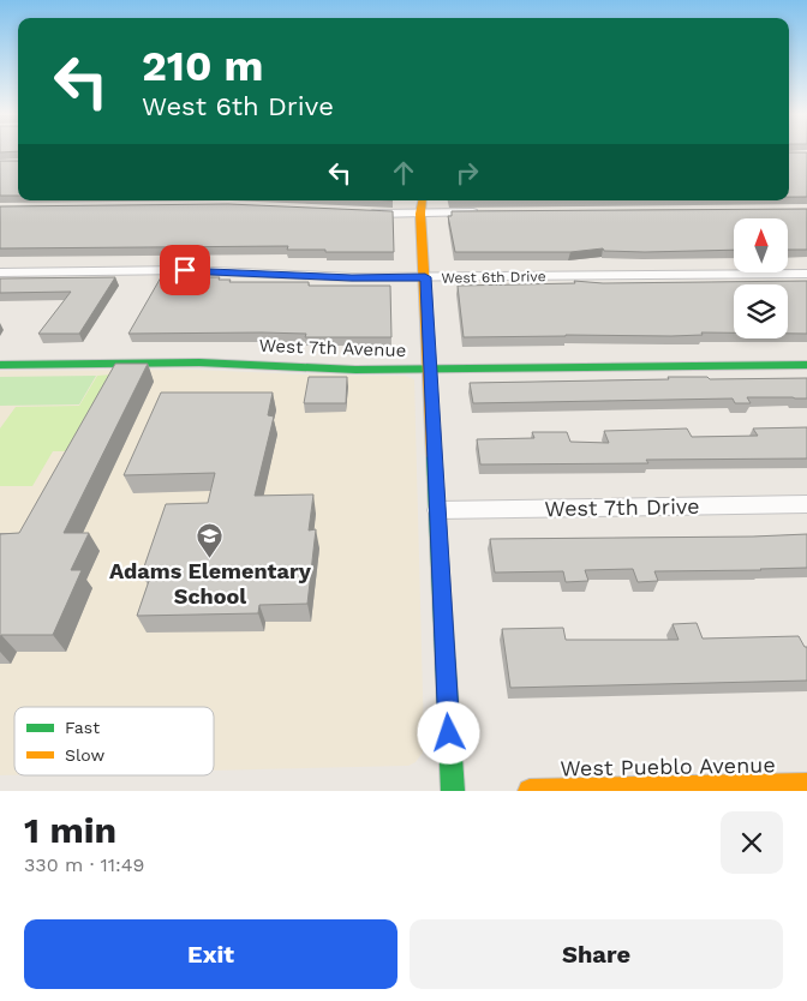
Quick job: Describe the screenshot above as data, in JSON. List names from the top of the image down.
{
  "streets": {
    "street": [
      "West 6th Drive",
      "West 7th Avenue",
      "West 7th Drive",
      "West Pueblo Avenue"
    ]
  },
  "places": {
    "school or university": ["Adams Elementary School"]
  },
  "legend": ["Fast", "Slow"],
  "north": "top",
  "page": {
    "turn": ["210 m", "West 6th Drive"],
    "heading": ["1 min", "330 m · 11:49"],
    "buttons": ["Exit", "Share"]
  }
}
